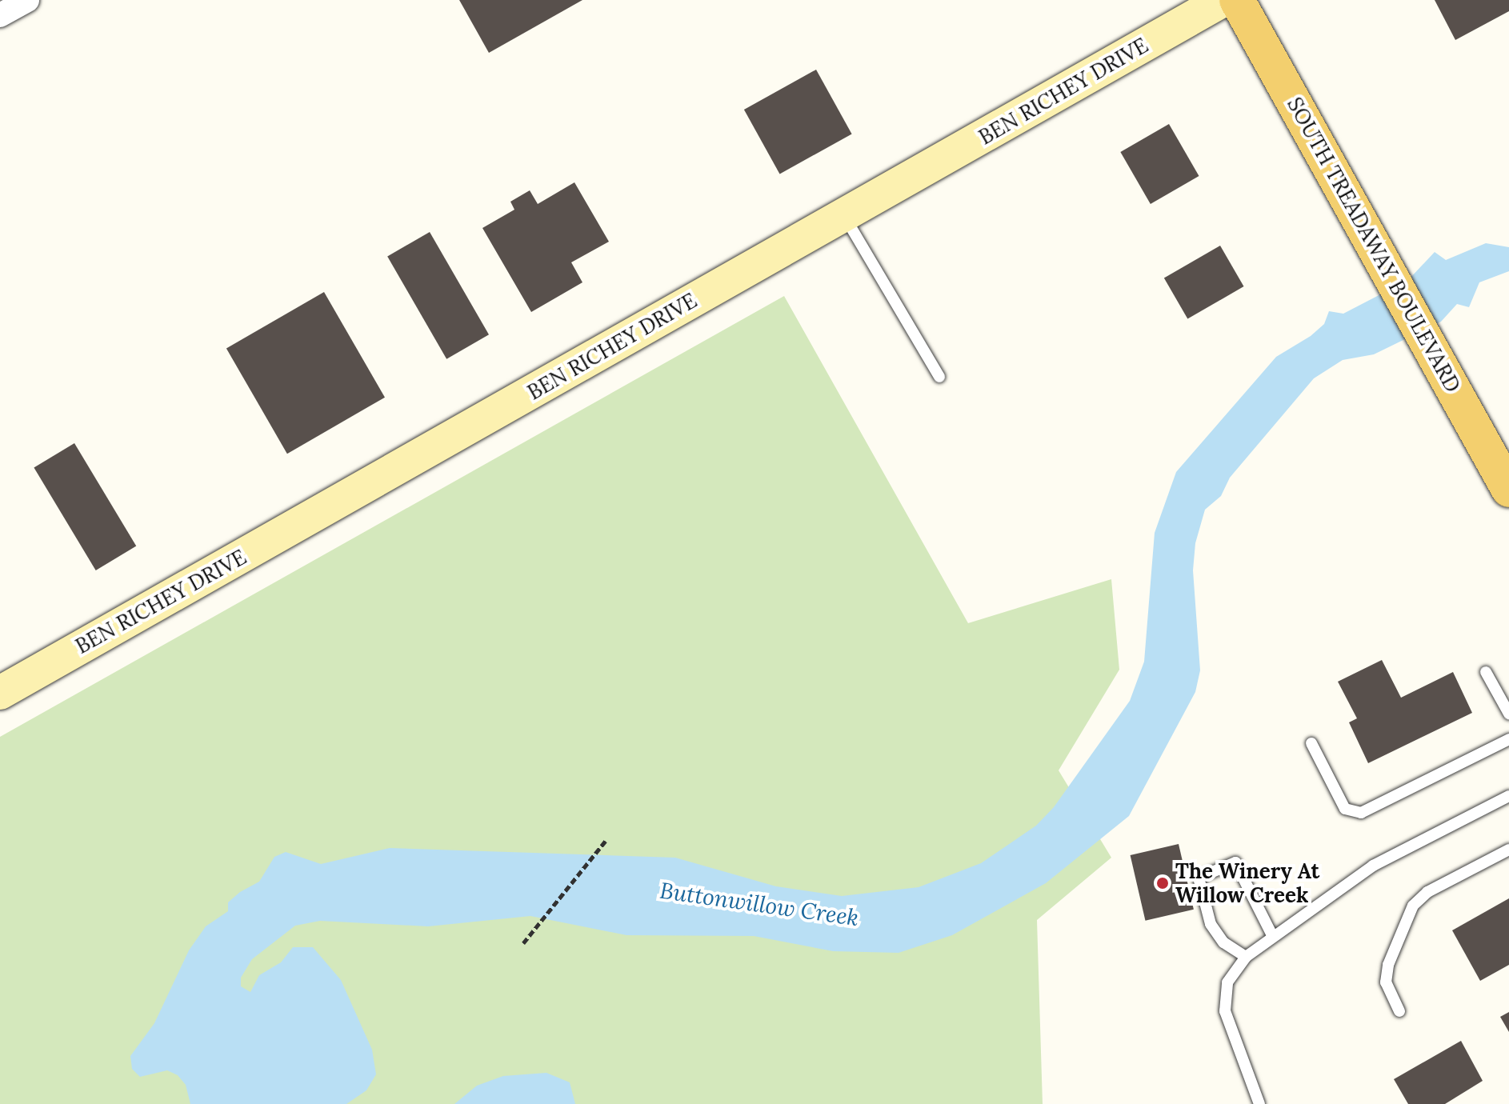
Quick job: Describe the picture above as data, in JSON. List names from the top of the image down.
{
  "streets": {
    "main road": ["SOUTH TREADAWAY BOULEVARD"],
    "street": ["BEN RICHEY DRIVE"]
  },
  "water": ["Buttonwillow Creek"],
  "places": ["The Winery At Willow Creek"]
}
